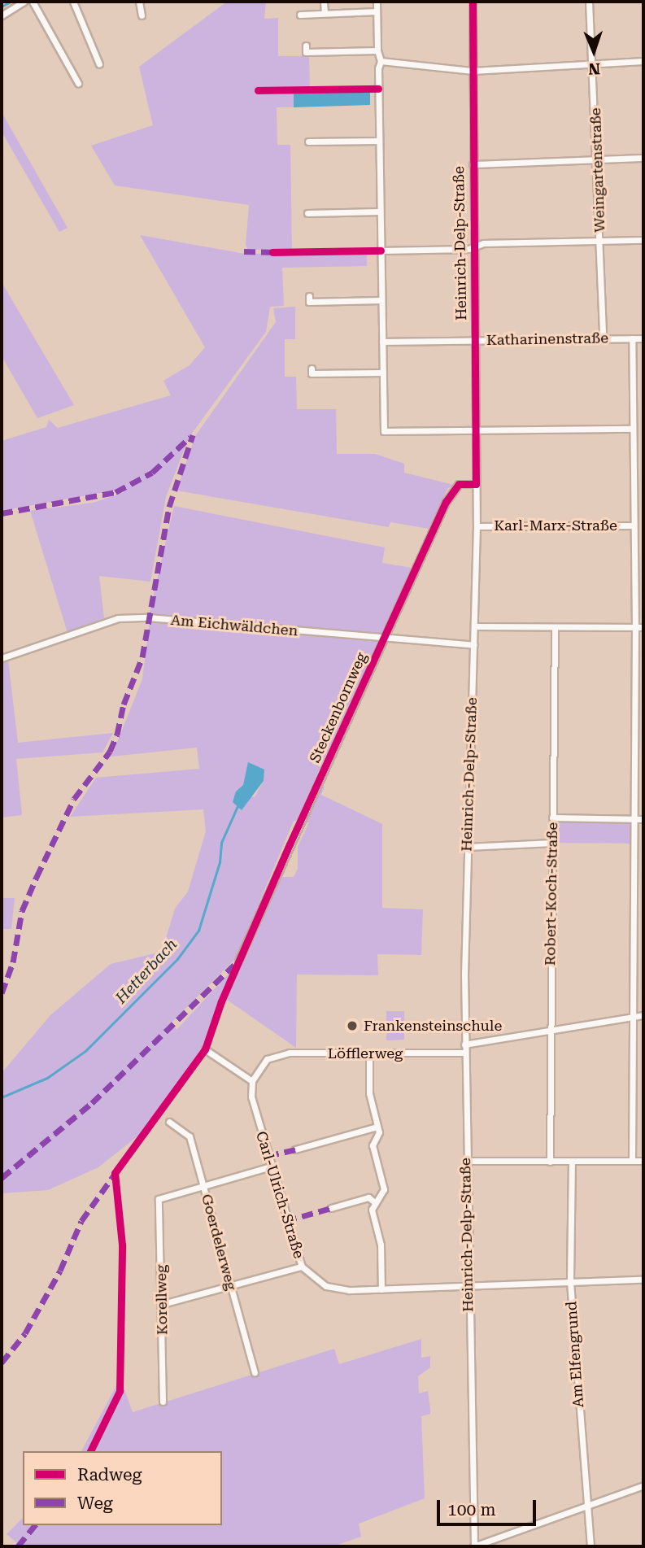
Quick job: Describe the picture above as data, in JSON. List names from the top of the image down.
{
  "streets": {
    "street": [
      "Weingartenstraße",
      "Heinrich-Delp-Straße",
      "Katharinenstraße",
      "Karl-Marx-Straße",
      "Am Eichwäldchen",
      "Steckenbornweg",
      "Robert-Koch-Straße",
      "Löfflerweg",
      "Carl-Ulrich-Straße",
      "Goerdelerweg",
      "Korellweg",
      "Am Elfengrund"
    ]
  },
  "crossings": [
    ["Weingartenstraße", "Katharinenstraße"],
    ["Heinrich-Delp-Straße", "Katharinenstraße"],
    ["Heinrich-Delp-Straße", "Karl-Marx-Straße"],
    ["Heinrich-Delp-Straße", "Am Eichwäldchen"],
    ["Heinrich-Delp-Straße", "Steckenbornweg"],
    ["Heinrich-Delp-Straße", "Löfflerweg"],
    ["Heinrich-Delp-Straße", "Carl-Ulrich-Straße"],
    ["Am Eichwäldchen", "Steckenbornweg"],
    ["Löfflerweg", "Carl-Ulrich-Straße"],
    ["Carl-Ulrich-Straße", "Am Elfengrund"],
    ["Goerdelerweg", "Korellweg"]
  ],
  "water": ["Hetterbach"],
  "places": ["Frankensteinschule"],
  "legend": ["Radweg", "Weg"],
  "scale_bar": "100 m",
  "north": "bottom"
}
